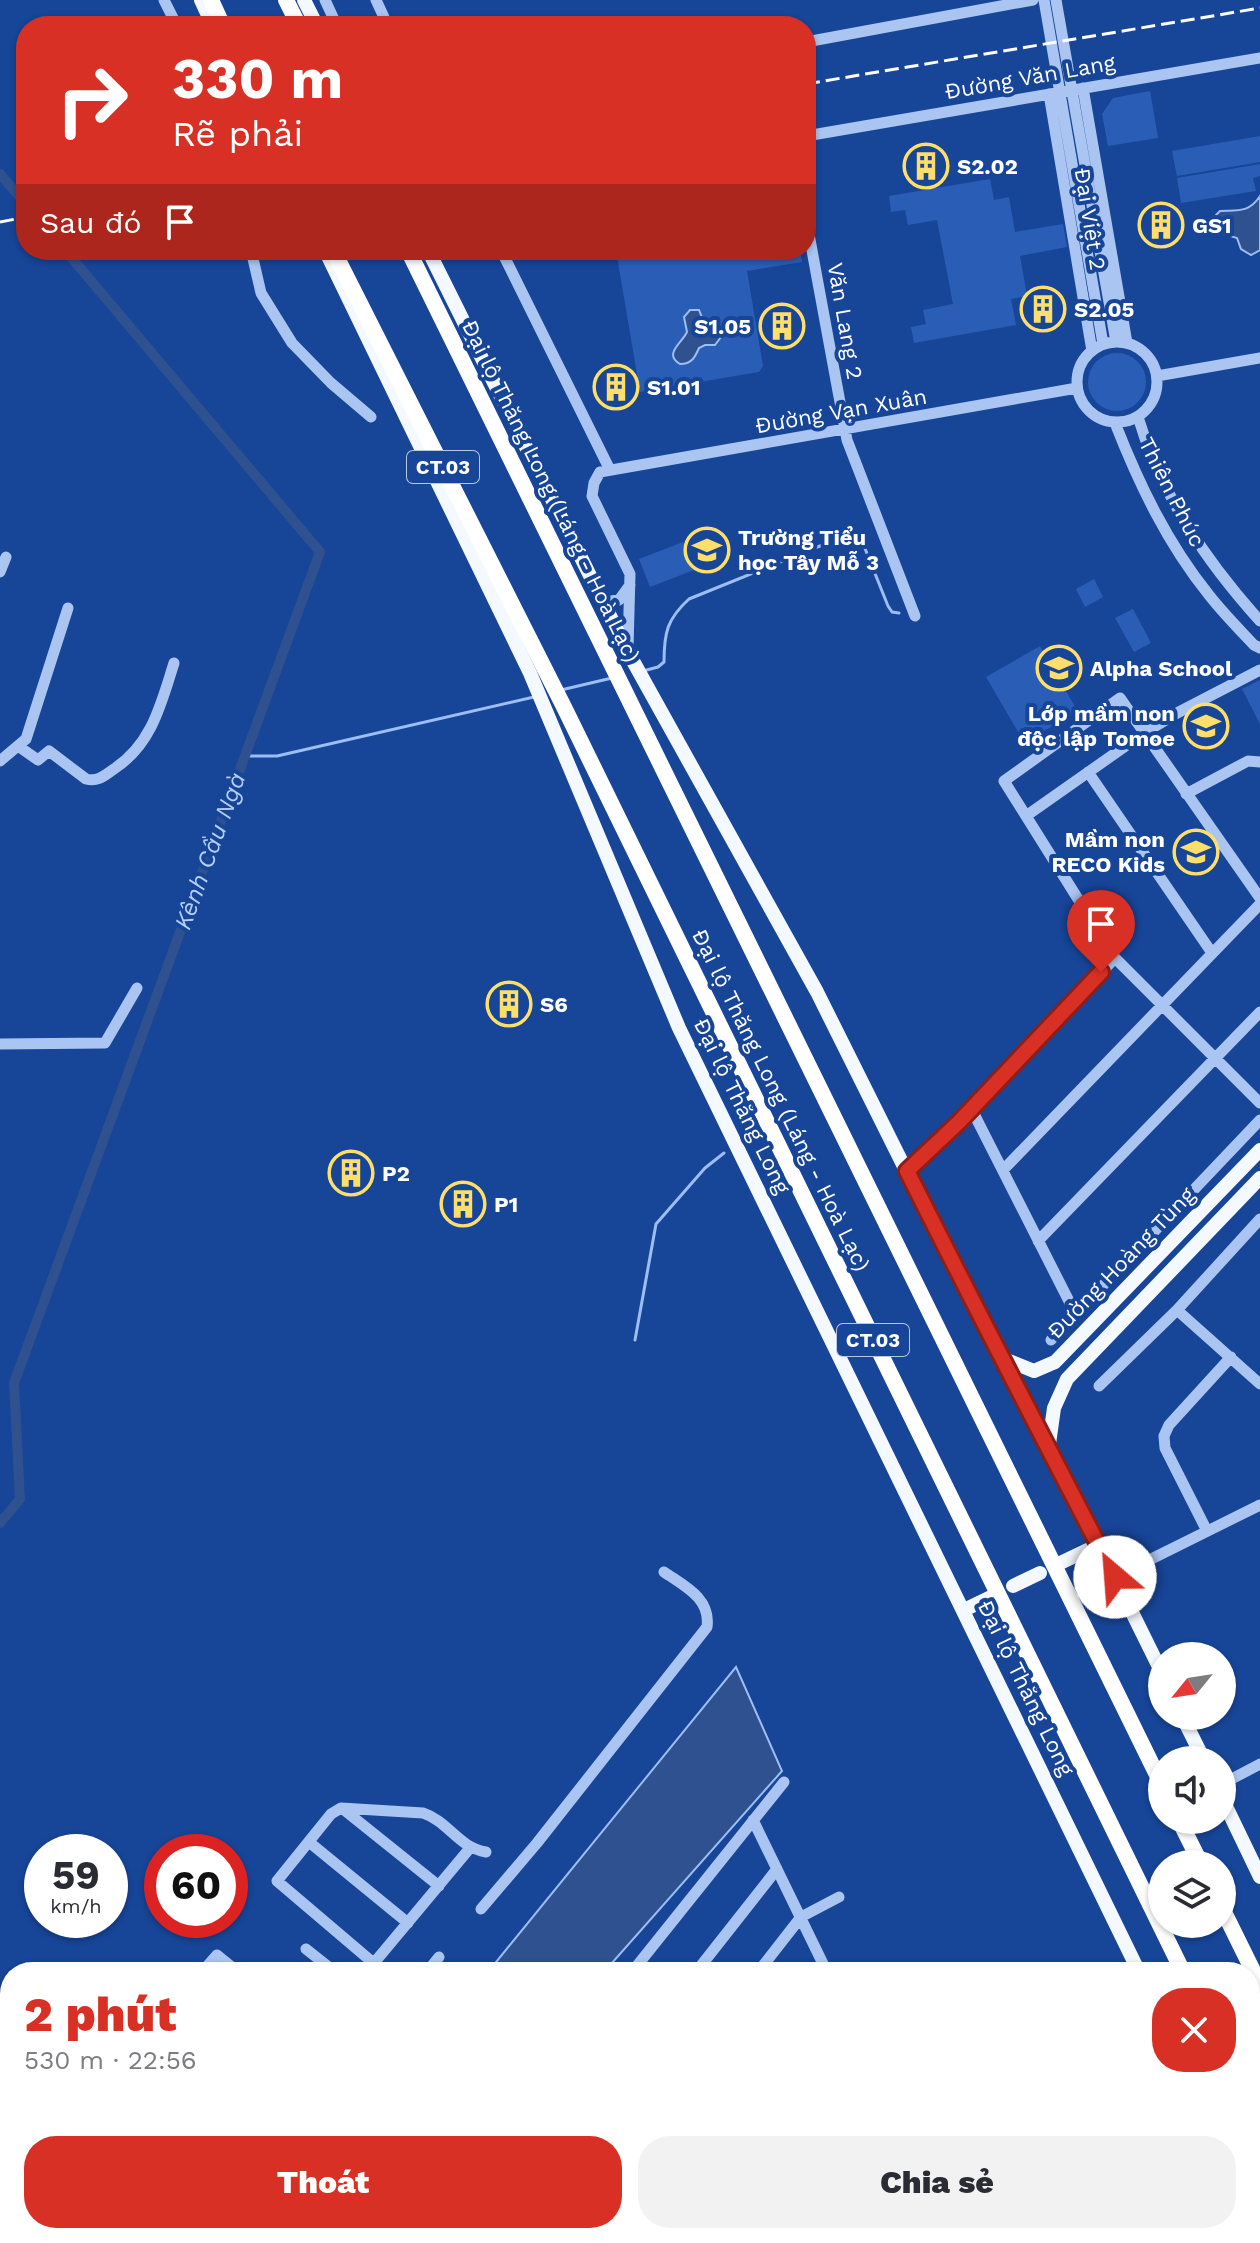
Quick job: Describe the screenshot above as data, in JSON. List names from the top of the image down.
{
  "streets": {
    "highway": ["CT.03", "Đại lộ Thăng Long (Láng - Hoà Lạc)"],
    "main road": ["Đại lộ Thăng Long", "Đường Hoàng Tùng"],
    "street": [
      "Đường Văn Lang",
      "Đại Việt 2",
      "Văn Lang 2",
      "Đường Vạn Xuân",
      "Thiên Phúc"
    ]
  },
  "crossings": [
    ["Đường Văn Lang", "Đại Việt 2"],
    ["Đại Việt 2", "Đường Vạn Xuân"],
    ["Đại Việt 2", "Thiên Phúc"],
    ["Văn Lang 2", "Đường Vạn Xuân"],
    ["Đường Vạn Xuân", "Thiên Phúc"]
  ],
  "water": ["Kênh Cầu Ngà"],
  "places": {
    "building": [
      "S2.02",
      "GS1",
      "S2.05",
      "S1.05",
      "S1.01",
      "S6",
      "P2",
      "P1"
    ],
    "school or university": [
      "Trường Tiểu học Tây Mỗ 3",
      "Alpha School",
      "Lớp mầm non độc lập Tomoe",
      "Mầm non RECO Kids"
    ]
  },
  "north": "bottom left",
  "page": {
    "turn": ["330 m", "Rẽ phải"],
    "then": "Sau đó",
    "speed": "59 km/h",
    "limit": "60",
    "heading": ["2 phút", "530 m · 22:56"],
    "buttons": ["Thoát", "Chia sẻ"]
  }
}
